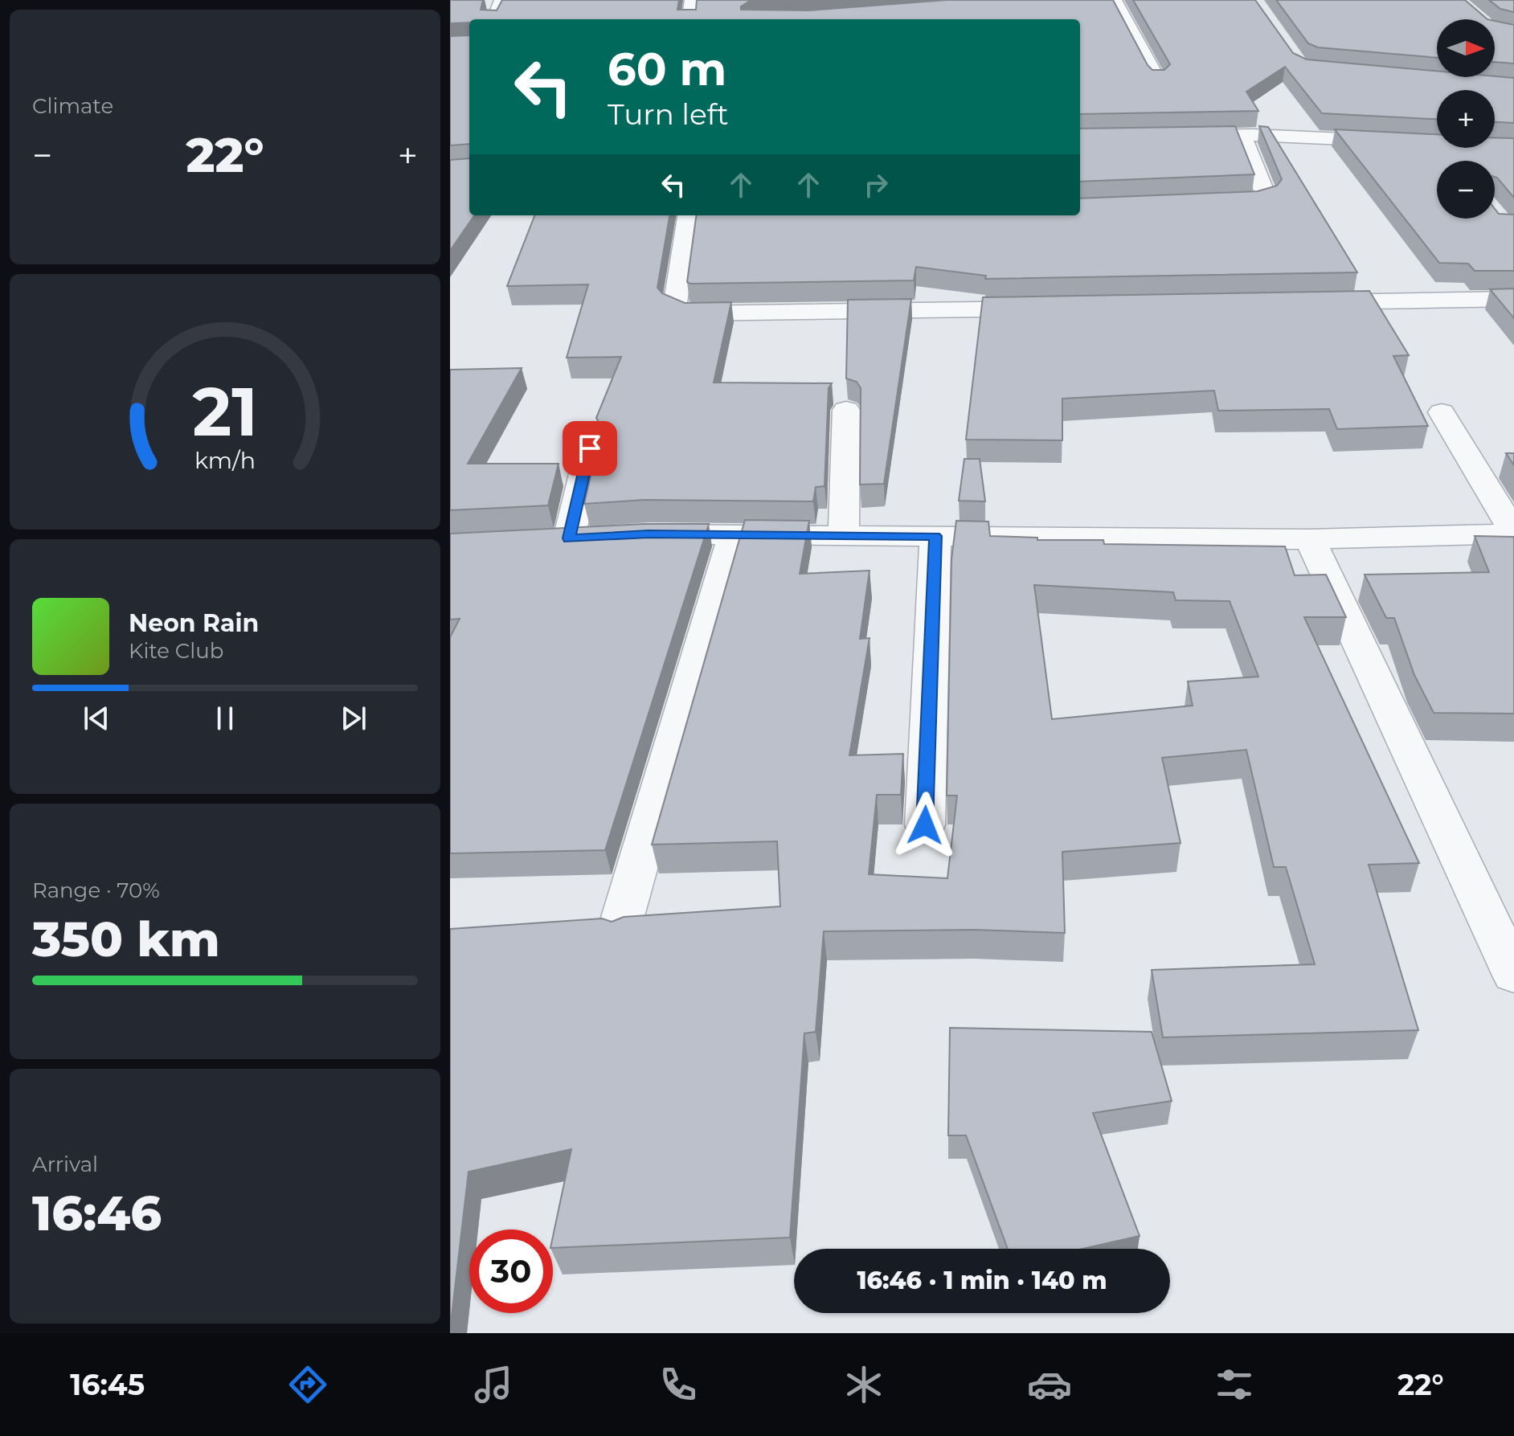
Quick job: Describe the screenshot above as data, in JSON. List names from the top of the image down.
{
  "north": "right",
  "page": {
    "tile": [
      "Climate",
      ["Range · 70%", "350 km"],
      ["Arrival", "16:46"]
    ],
    "map_buttons": ["+", "−"],
    "turn": ["60 m", "Turn left"],
    "heat": ["−", "22°", "+"],
    "song": ["Neon Rain", "Kite Club"],
    "limit": "30",
    "trip": "16:46 · 1 min · 140 m",
    "tabs": ["16:45", "22°"],
    "gauge": ["21", "km/h"]
  }
}
